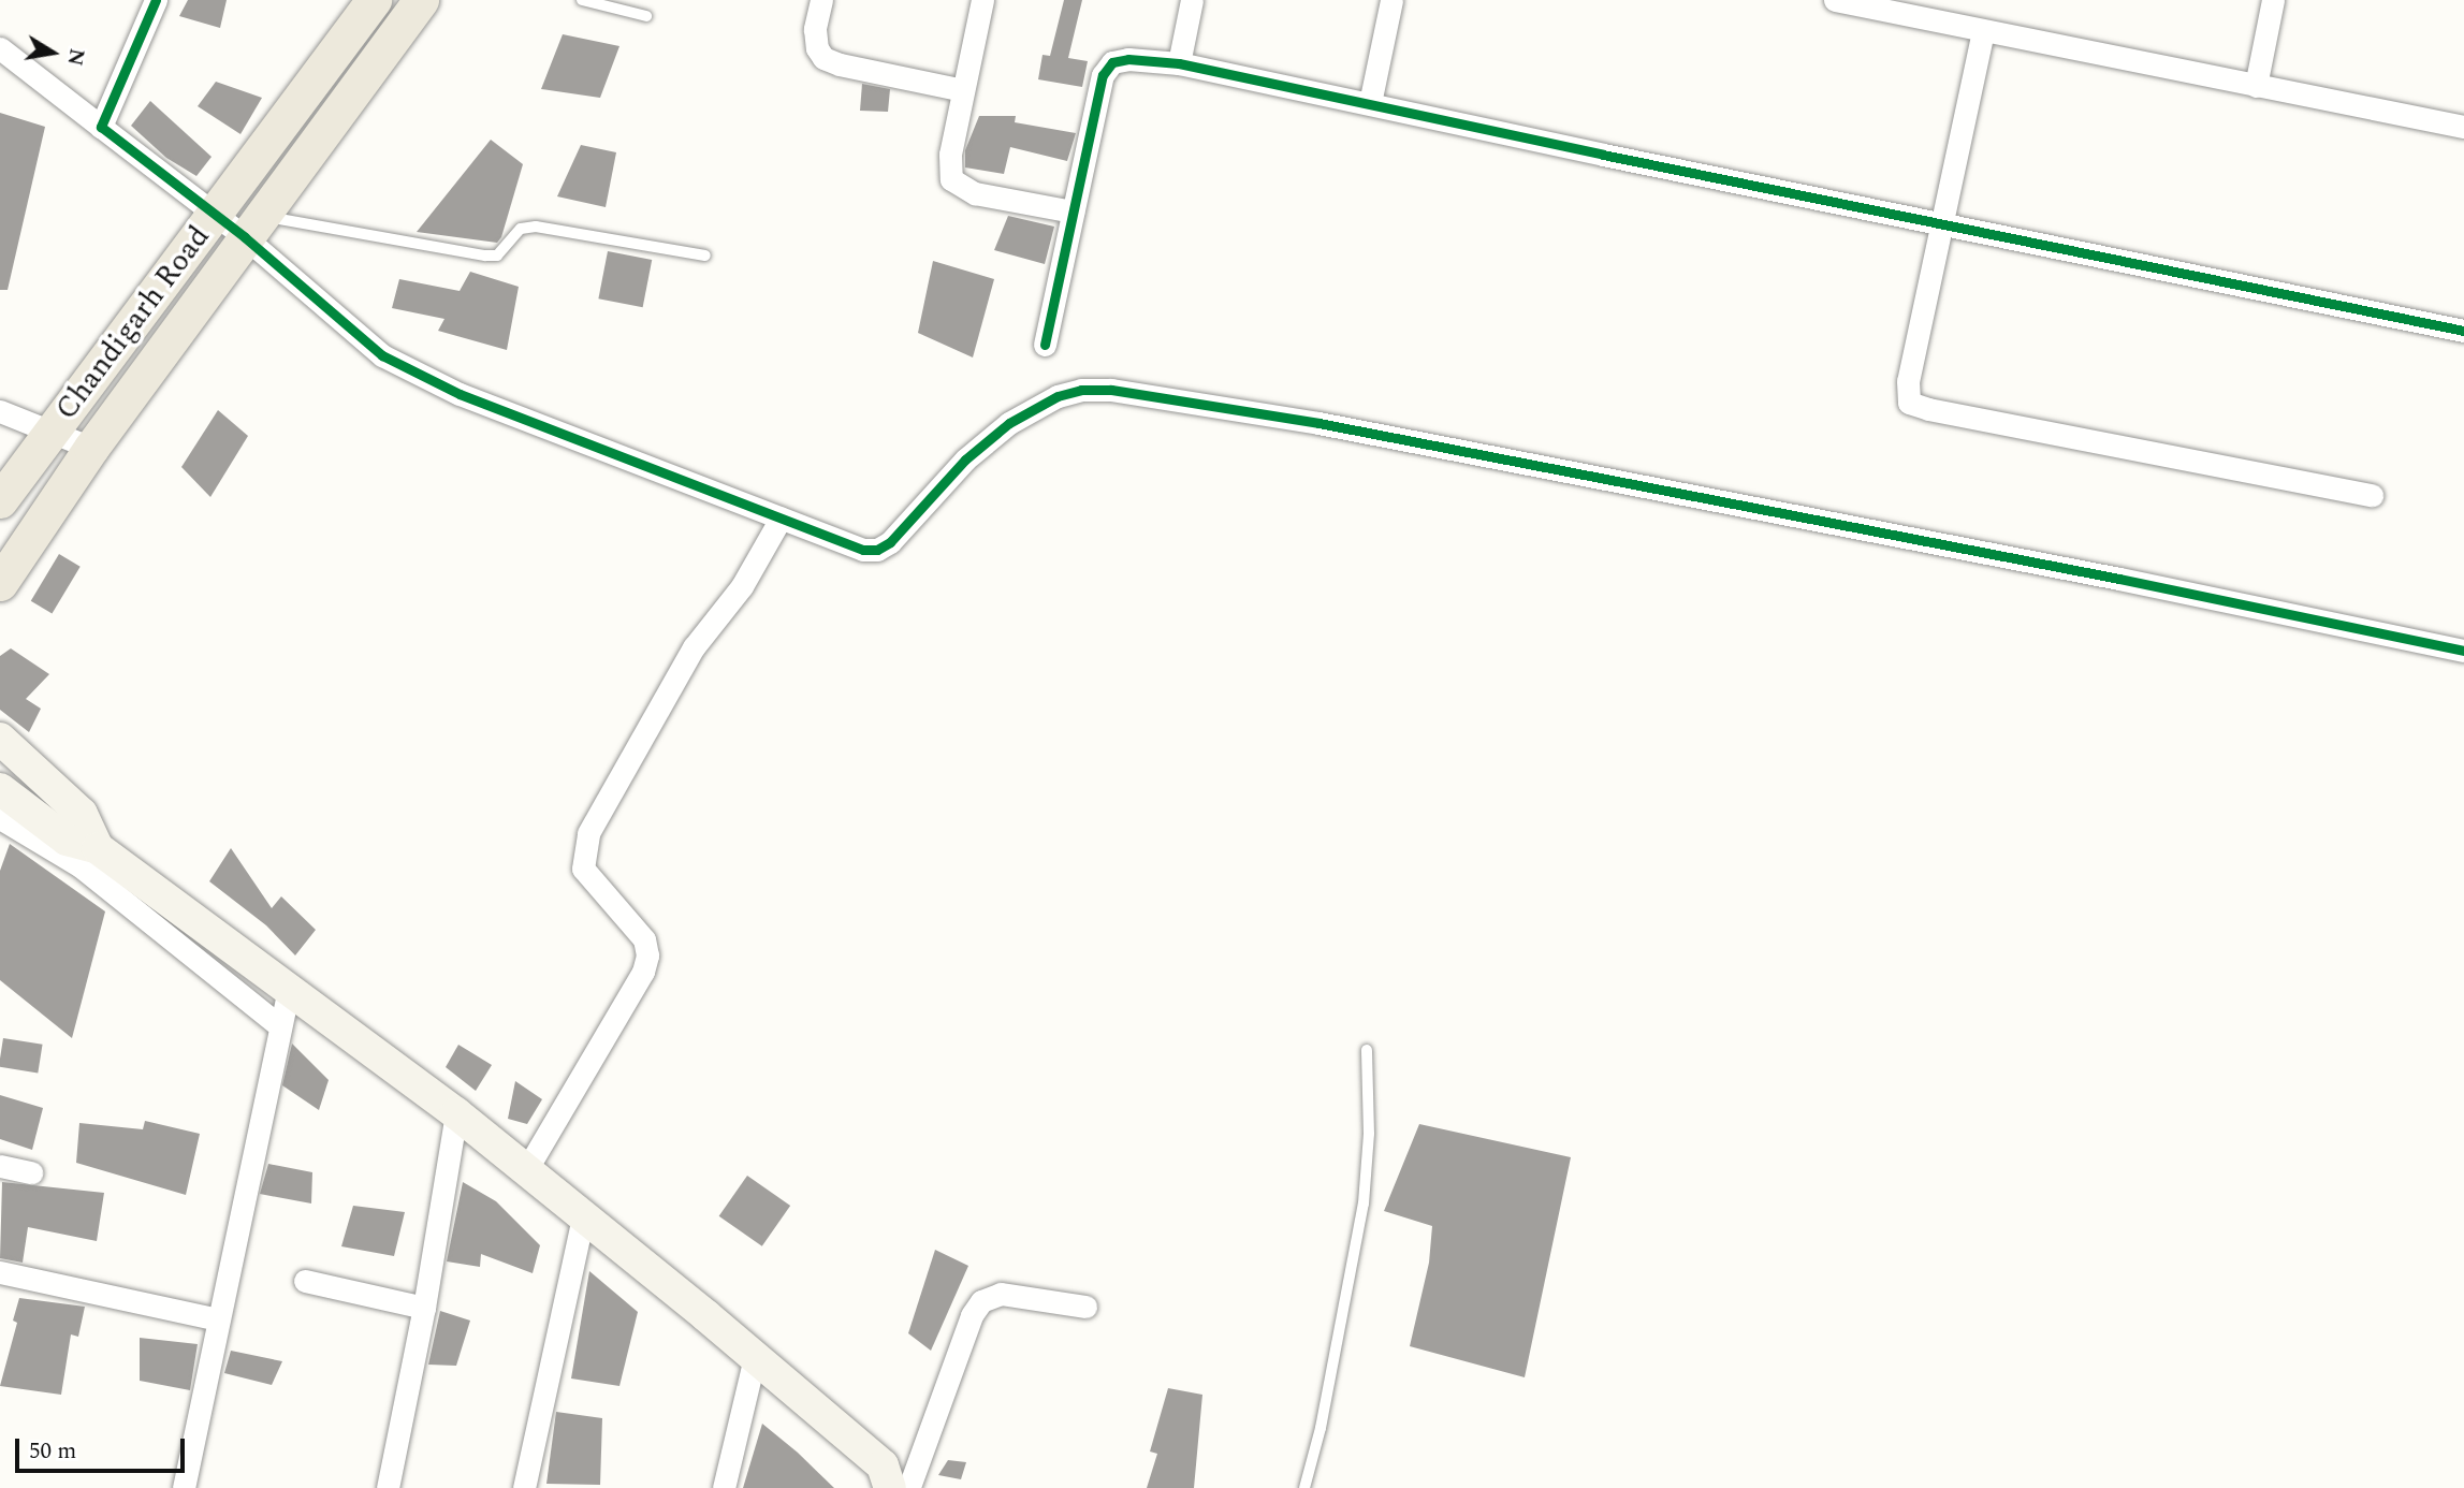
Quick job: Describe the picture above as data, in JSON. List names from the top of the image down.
{
  "streets": {
    "main road": ["Chandigarh Road"]
  },
  "scale_bar": "50 m",
  "north": "right"
}
